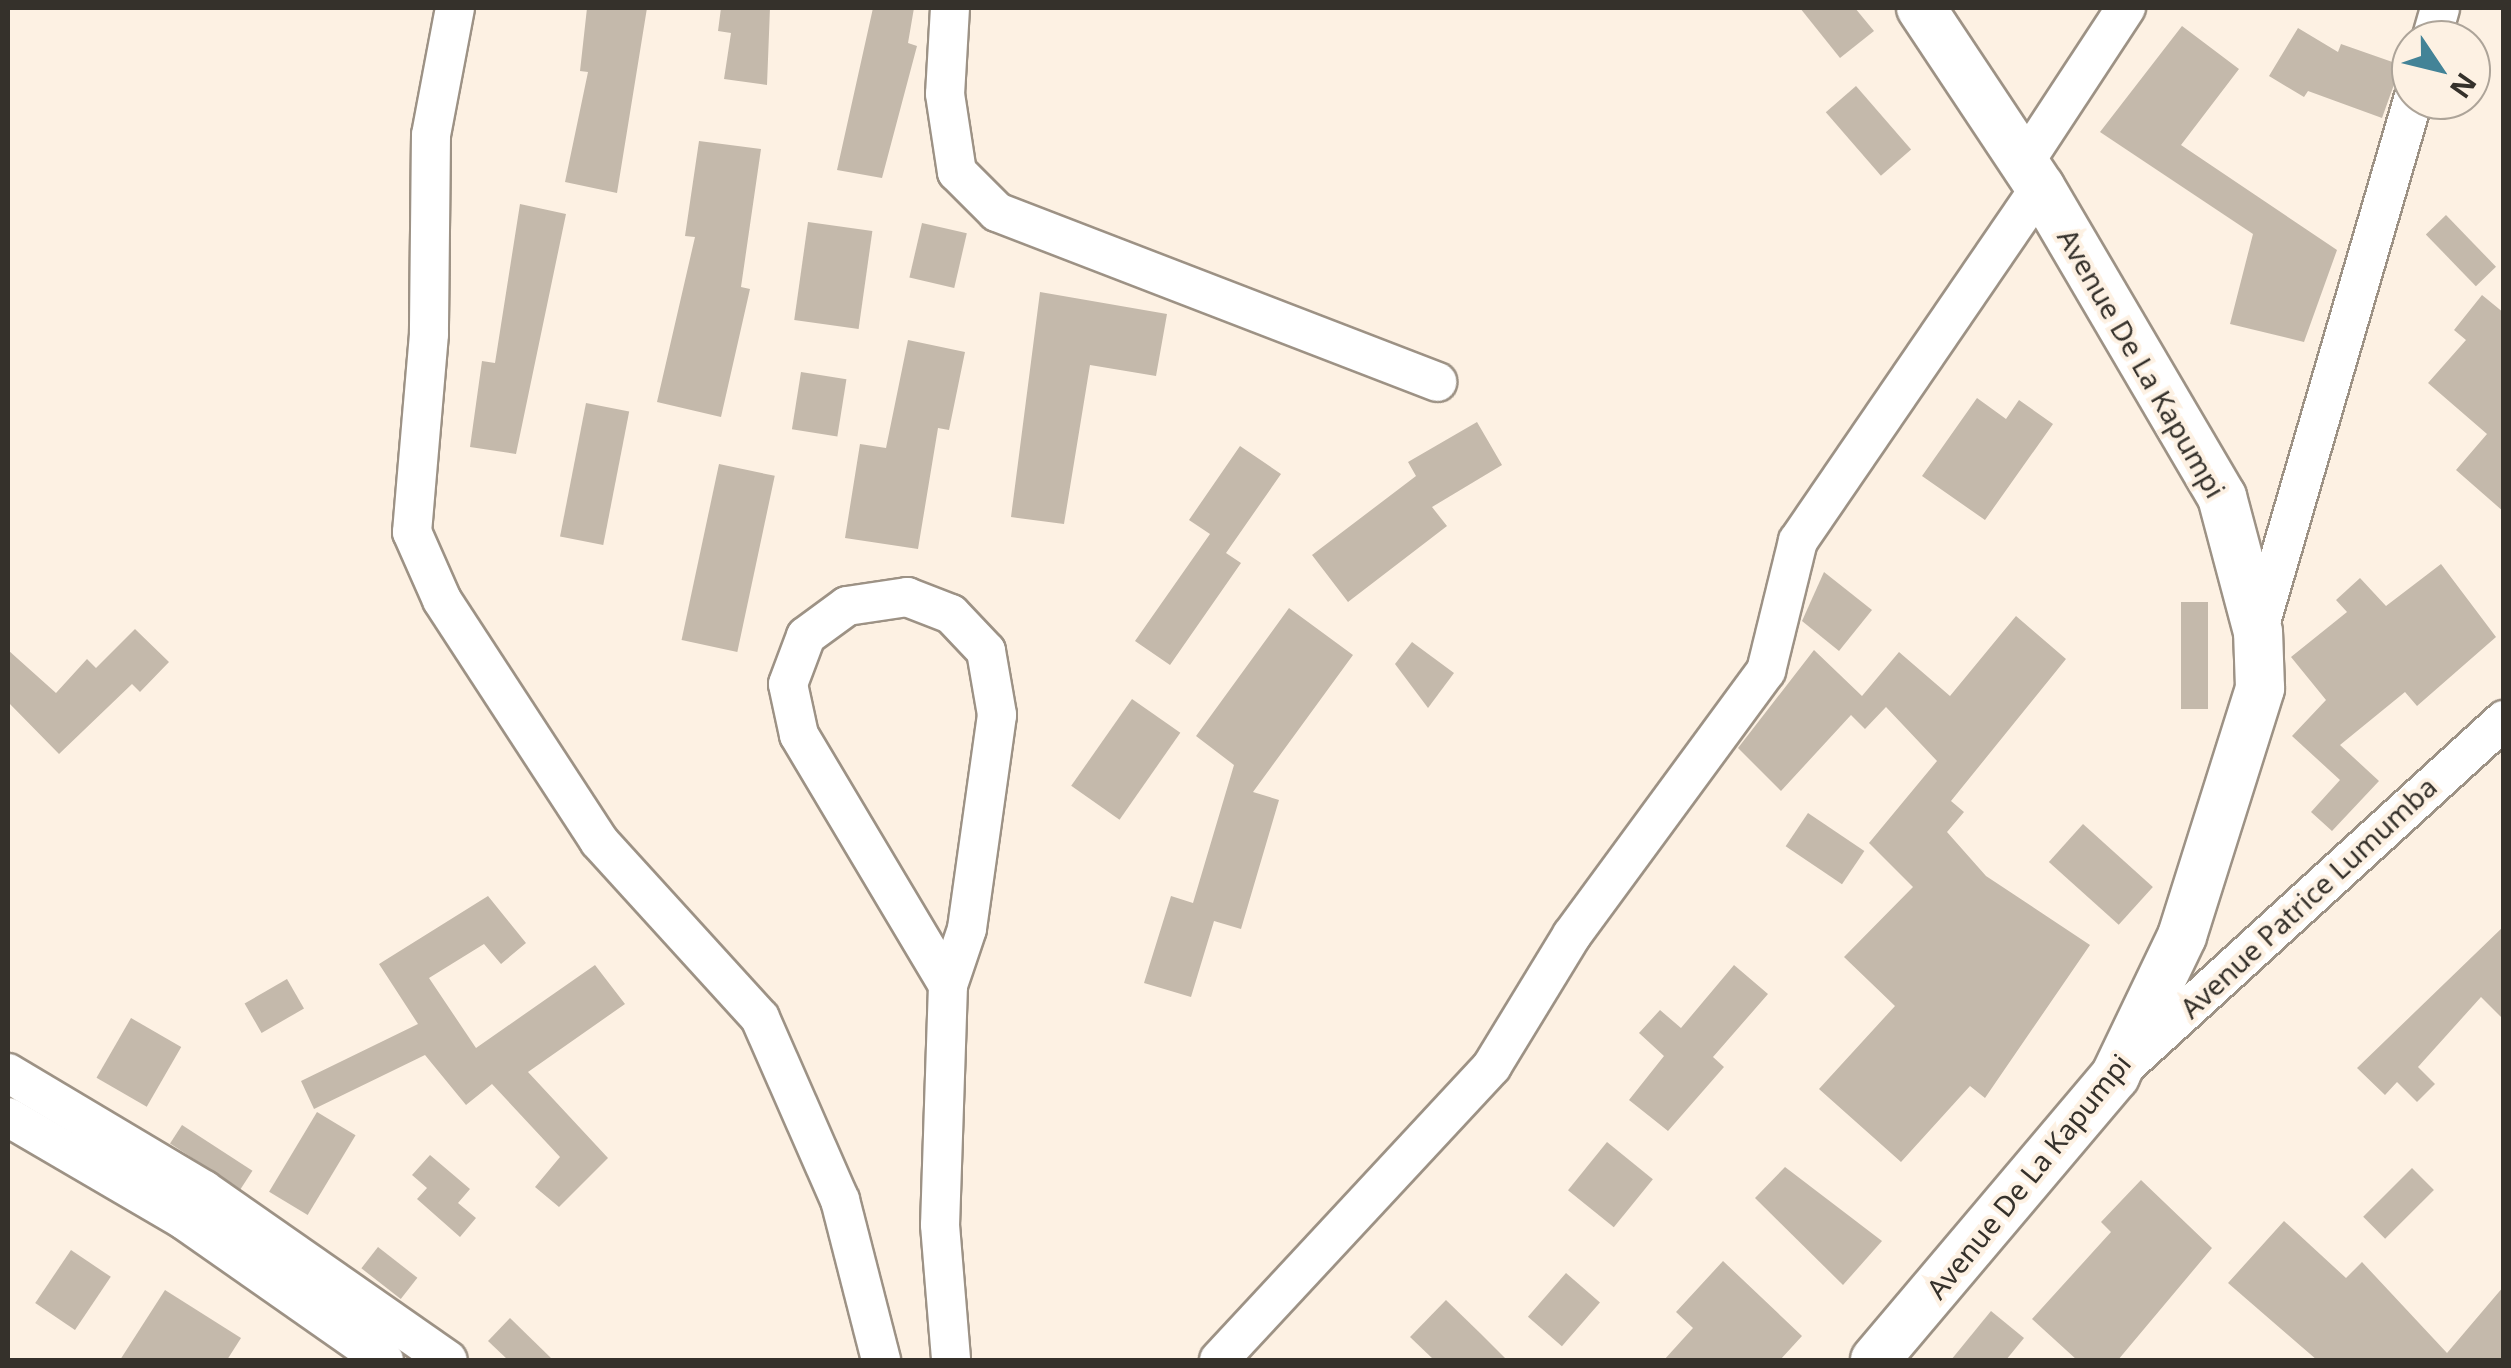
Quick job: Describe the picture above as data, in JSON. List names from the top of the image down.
{
  "streets": {
    "main road": ["Avenue De La Kapumpi"],
    "street": ["Avenue Patrice Lumumba"]
  },
  "crossings": [
    ["Avenue De La Kapumpi", "Avenue Patrice Lumumba"]
  ],
  "north": "bottom right"
}
